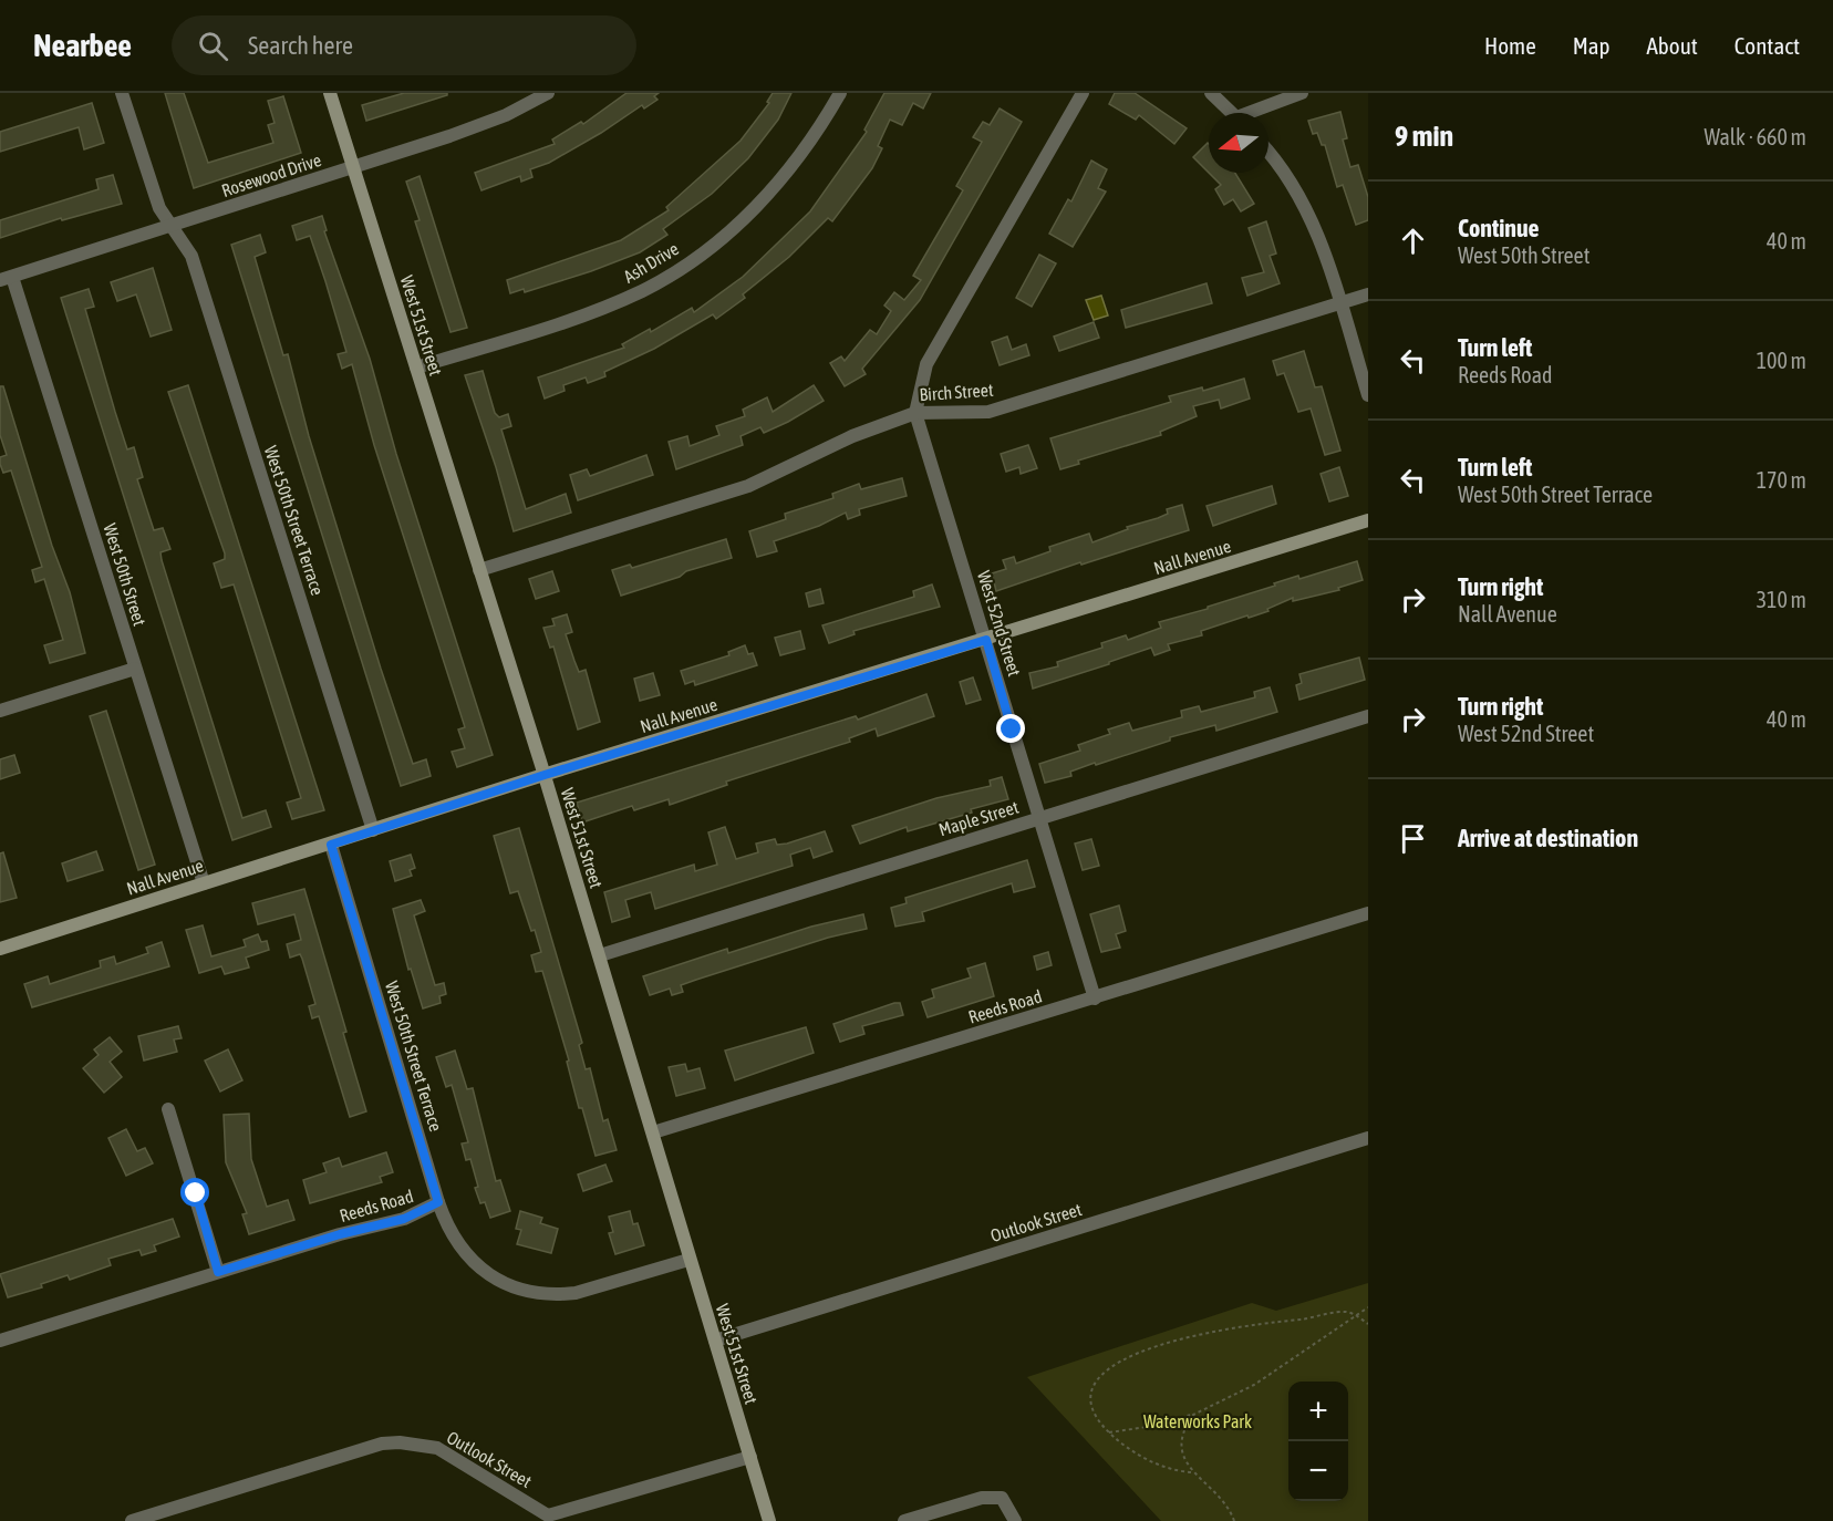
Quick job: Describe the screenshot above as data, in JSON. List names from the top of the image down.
{
  "streets": {
    "street": [
      "Rosewood Drive",
      "Ash Drive",
      "West 51st Street",
      "Birch Street",
      "West 50th Street Terrace",
      "Nall Avenue",
      "West 50th Street",
      "West 52nd Street",
      "Maple Street",
      "Reeds Road",
      "Outlook Street"
    ]
  },
  "crossings": [
    ["Rosewood Drive", "West 51st Street"],
    ["Rosewood Drive", "West 50th Street Terrace"],
    ["Rosewood Drive", "West 50th Street"],
    ["Ash Drive", "West 51st Street"],
    ["West 51st Street", "Birch Street"],
    ["West 51st Street", "Nall Avenue"],
    ["West 51st Street", "Maple Street"],
    ["West 51st Street", "Reeds Road"],
    ["West 51st Street", "Outlook Street"],
    ["Birch Street", "West 52nd Street"],
    ["West 50th Street Terrace", "Nall Avenue"],
    ["West 50th Street Terrace", "Reeds Road"],
    ["Nall Avenue", "West 50th Street"],
    ["Nall Avenue", "West 52nd Street"],
    ["West 52nd Street", "Maple Street"],
    ["West 52nd Street", "Reeds Road"]
  ],
  "parks": ["Waterworks Park"],
  "north": "left",
  "page": {
    "header": "Nearbee",
    "search": "Search here",
    "nav": [
      "Home",
      "Map",
      "About",
      "Contact"
    ],
    "heading": ["9 min", "Walk · 660 m"],
    "list": [
      ["Continue", "West 50th Street", "40 m"],
      ["Turn left", "Reeds Road", "100 m"],
      ["Turn left", "West 50th Street Terrace", "170 m"],
      ["Turn right", "Nall Avenue", "310 m"],
      ["Turn right", "West 52nd Street", "40 m"],
      "Arrive at destination"
    ],
    "map_buttons": ["+", "−"]
  }
}
